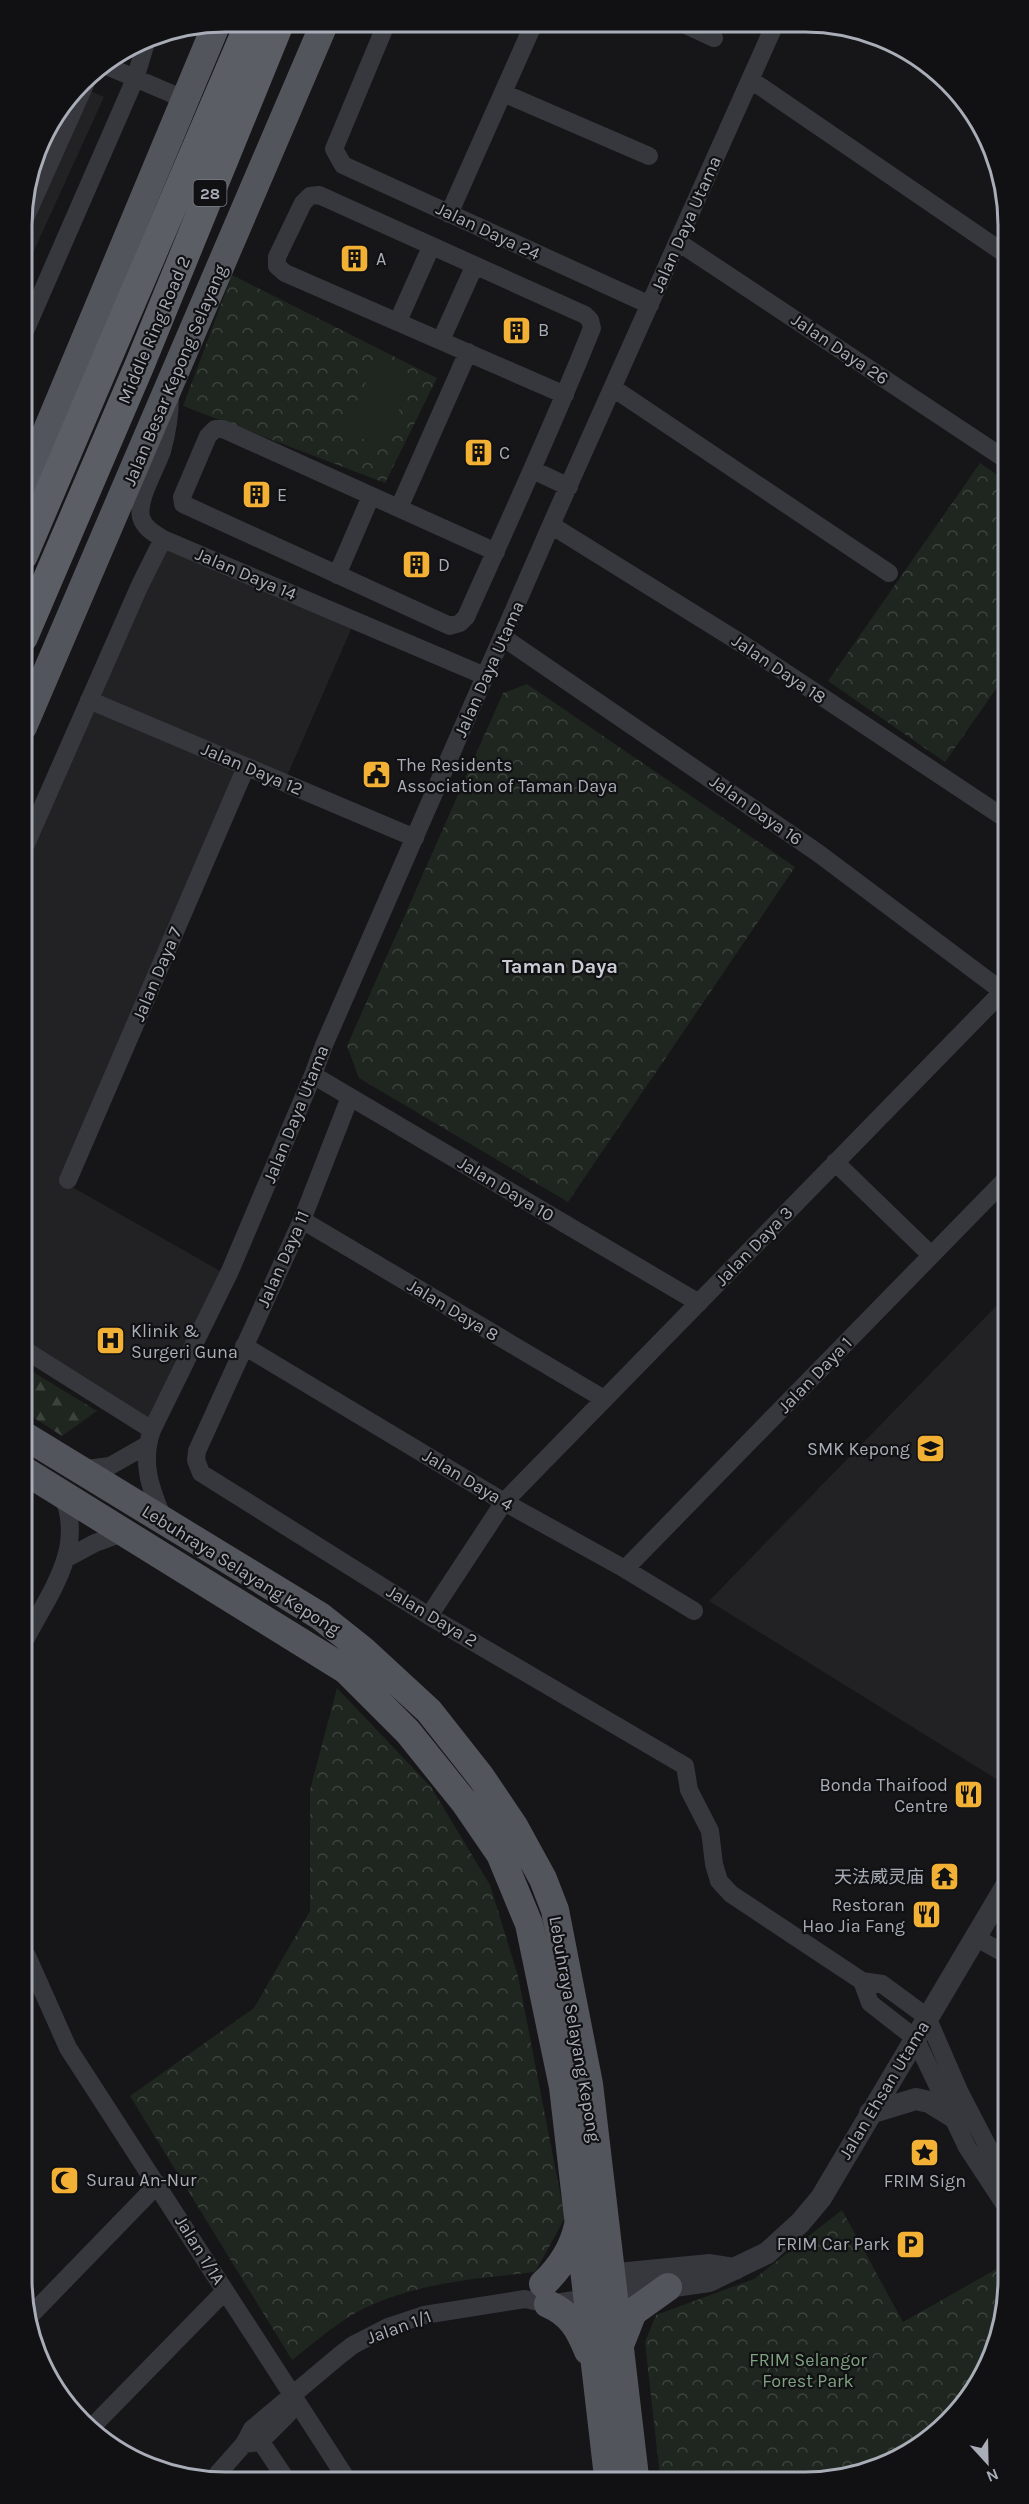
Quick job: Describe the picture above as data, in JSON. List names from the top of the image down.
{
  "streets": {
    "highway": ["28", "Middle Ring Road 2"],
    "main road": ["Jalan Besar Kepong Selayang", "Lebuhraya Selayang Kepong"],
    "street": [
      "Jalan Daya Utama",
      "Jalan Daya 24",
      "Jalan Daya 26",
      "Jalan Daya 14",
      "Jalan Daya 18",
      "Jalan Daya 12",
      "Jalan Daya 16",
      "Jalan Daya 7",
      "Jalan Daya 10",
      "Jalan Daya 3",
      "Jalan Daya 11",
      "Jalan Daya 8",
      "Jalan Daya 1",
      "Jalan Daya 4",
      "Jalan Daya 2",
      "Jalan Ehsan Utama",
      "Jalan 1/1A",
      "Jalan 1/1"
    ]
  },
  "crossings": [
    ["Jalan Daya Utama", "Jalan Daya 24"],
    ["Jalan Daya Utama", "Jalan Daya 26"],
    ["Jalan Daya Utama", "Jalan Daya 14"],
    ["Jalan Daya Utama", "Jalan Daya 18"],
    ["Jalan Daya Utama", "Jalan Daya 12"],
    ["Jalan Daya Utama", "Jalan Daya 16"],
    ["Jalan Daya Utama", "Jalan Daya 10"],
    ["Jalan Daya Utama", "Lebuhraya Selayang Kepong"],
    ["Jalan Besar Kepong Selayang", "Jalan Daya 14"],
    ["Jalan Daya 12", "Jalan Daya 7"],
    ["Jalan Daya 10", "Jalan Daya 3"],
    ["Jalan Daya 10", "Jalan Daya 11"],
    ["Jalan Daya 3", "Jalan Daya 8"],
    ["Jalan Daya 3", "Jalan Daya 4"],
    ["Jalan Daya 3", "Jalan Daya 2"],
    ["Jalan Daya 11", "Jalan Daya 8"],
    ["Jalan Daya 11", "Jalan Daya 4"],
    ["Jalan Daya 11", "Jalan Daya 2"],
    ["Jalan Daya 1", "Jalan Daya 4"],
    ["Lebuhraya Selayang Kepong", "Jalan Ehsan Utama"],
    ["Lebuhraya Selayang Kepong", "Jalan 1/1"],
    ["Jalan Ehsan Utama", "Jalan 1/1"],
    ["Jalan 1/1A", "Jalan 1/1"]
  ],
  "districts": ["Taman Daya"],
  "parks": ["FRIM Selangor Forest Park"],
  "places": {
    "building": [
      "A",
      "B",
      "C",
      "E",
      "D"
    ],
    "public building": ["The Residents Association of Taman Daya"],
    "hospital": ["Klinik & Surgeri Guna"],
    "school or university": ["SMK Kepong"],
    "restaurant": ["Bonda Thaifood Centre", "Restoran Hao Jia Fang"],
    "temple": ["天法威灵庙"],
    "place": ["FRIM Sign"],
    "mosque": ["Surau An-Nur"],
    "parking": ["FRIM Car Park"]
  },
  "north": "bottom"
}
